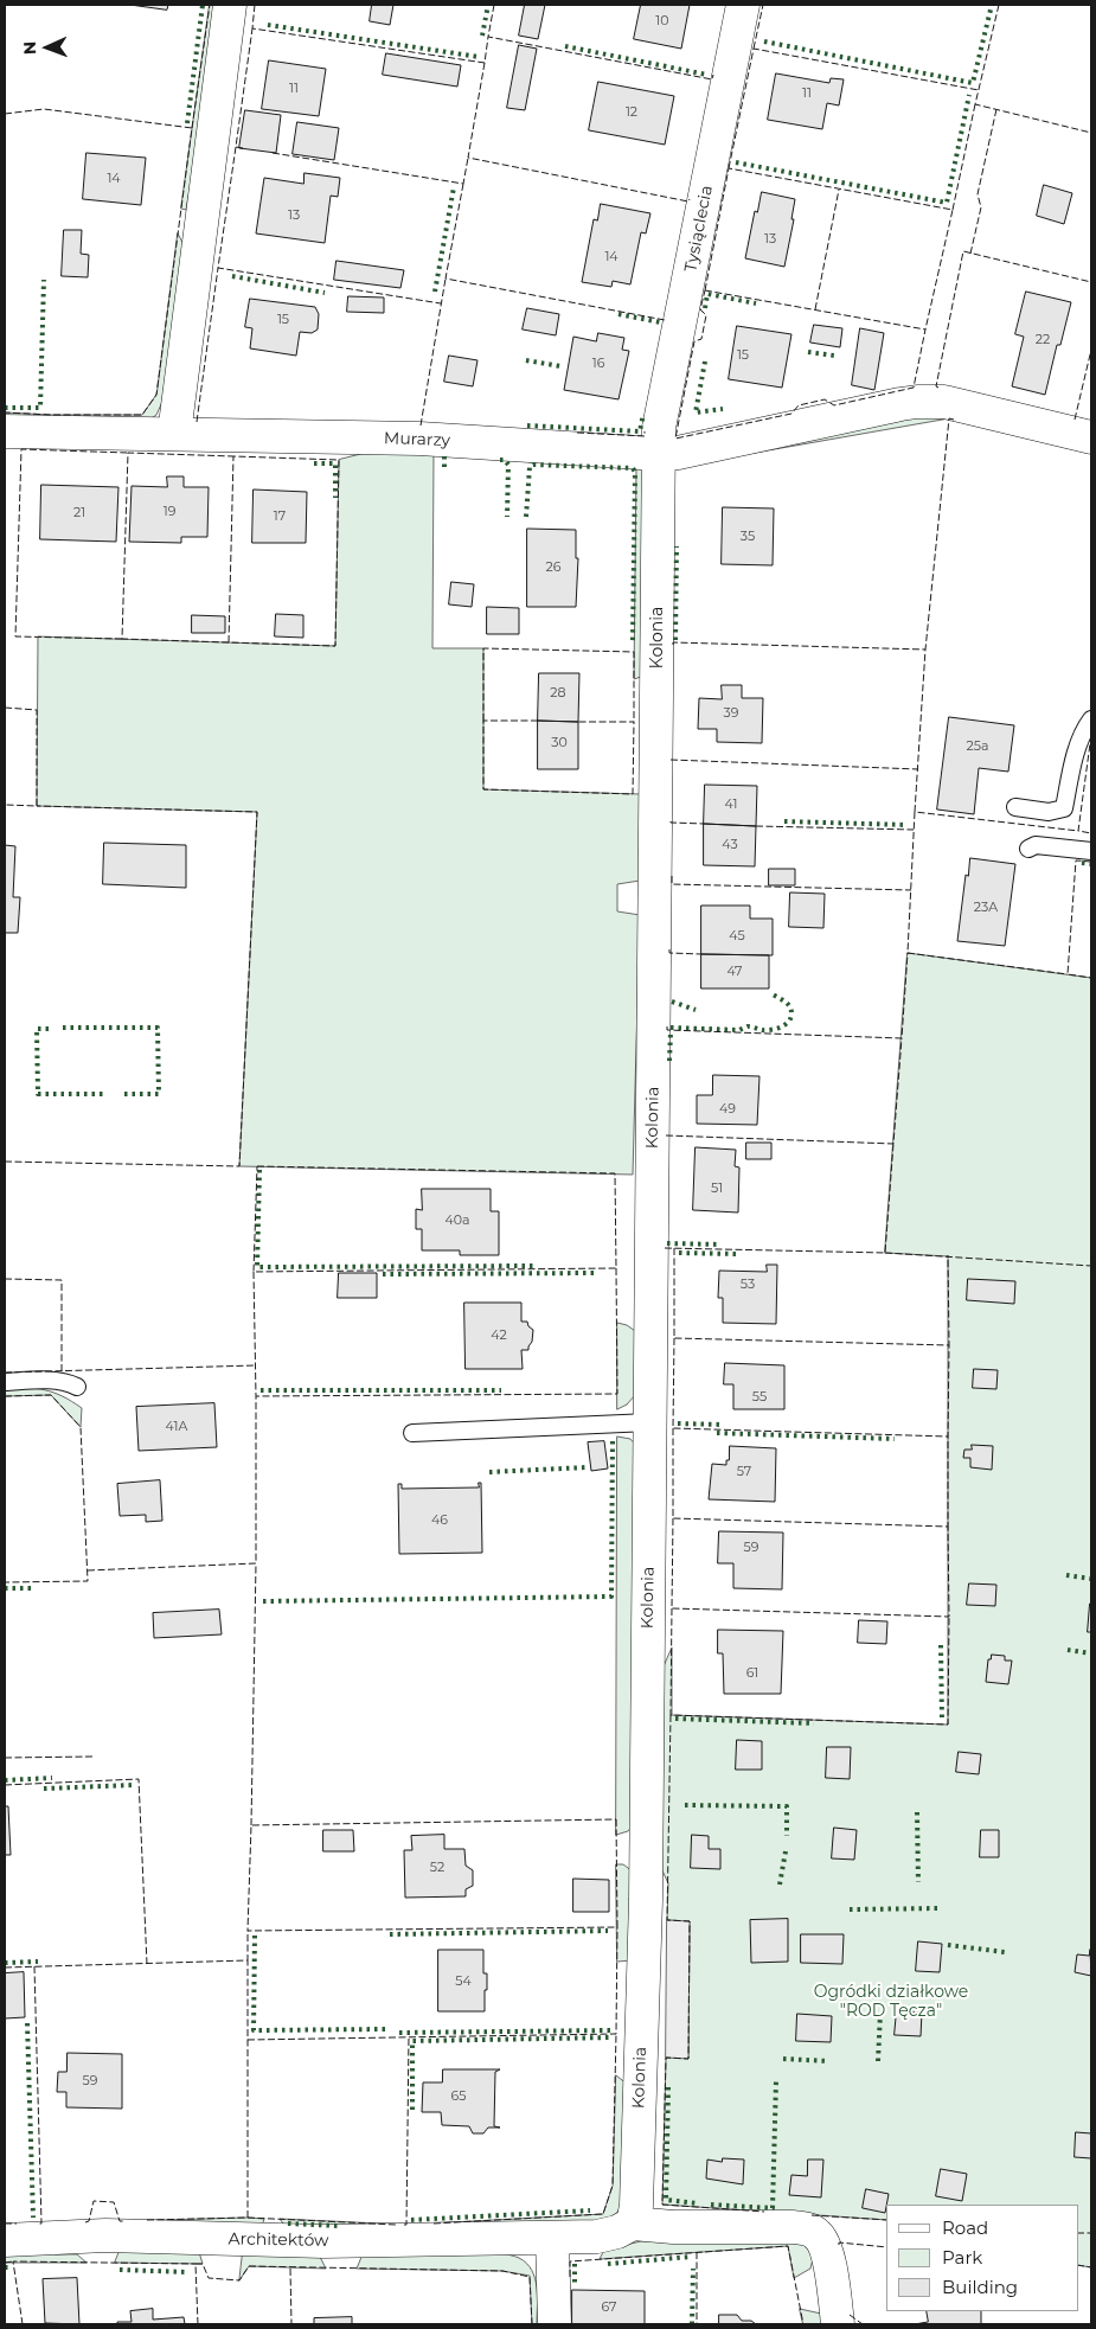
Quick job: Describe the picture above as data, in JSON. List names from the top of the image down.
{
  "streets": {
    "street": [
      "Tysiąclecia",
      "Murarzy",
      "Kolonia",
      "Architektów"
    ]
  },
  "crossings": [
    ["Tysiąclecia", "Murarzy"],
    ["Tysiąclecia", "Kolonia"],
    ["Murarzy", "Kolonia"],
    ["Kolonia", "Architektów"]
  ],
  "parks": ["Ogródki działkowe \"ROD Tęcza\""],
  "house_numbers": [
    "10",
    "11",
    "11",
    "12",
    "14",
    "13",
    "13",
    "14",
    "15",
    "22",
    "15",
    "16",
    "19",
    "21",
    "17",
    "35",
    "26",
    "28",
    "39",
    "30",
    "25a",
    "41",
    "43",
    "23A",
    "45",
    "47",
    "49",
    "51",
    "40a",
    "53",
    "42",
    "55",
    "41A",
    "57",
    "46",
    "59",
    "61",
    "52",
    "54",
    "59",
    "65",
    "67"
  ],
  "legend": ["Road", "Park", "Building"],
  "north": "left"
}
